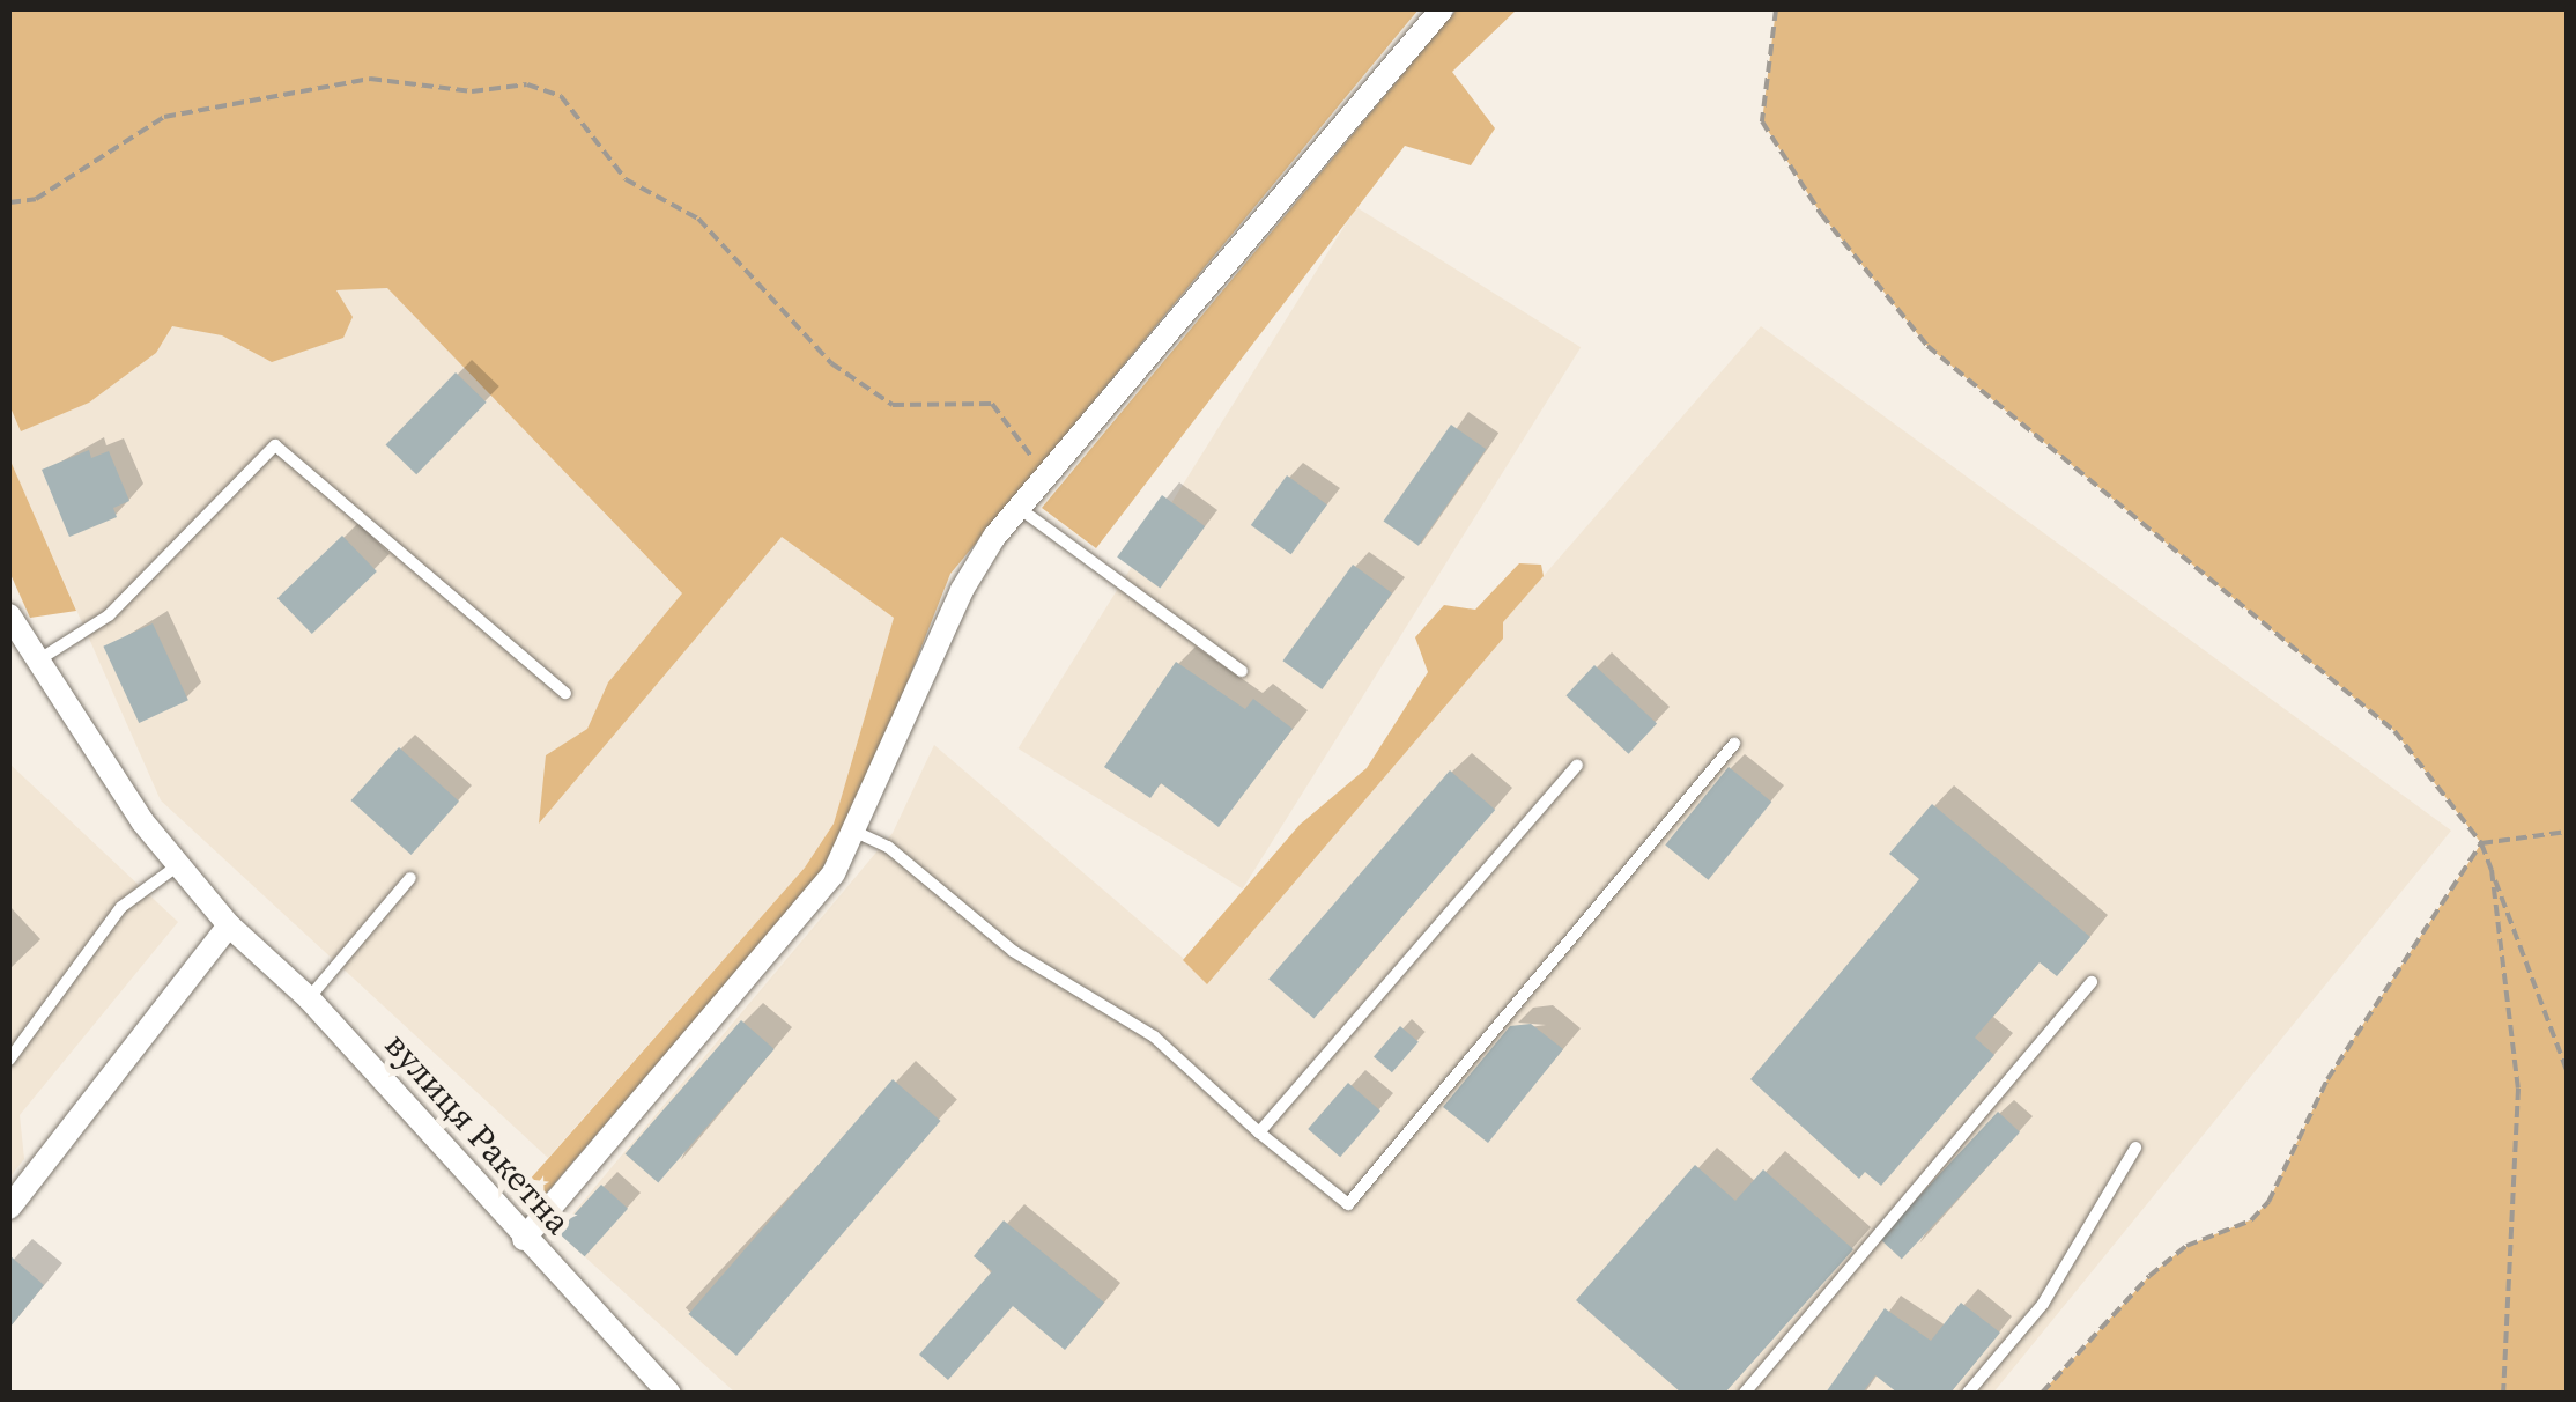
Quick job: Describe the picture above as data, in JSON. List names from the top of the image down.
{
  "streets": {
    "street": ["вулиця Ракетна"]
  }
}
